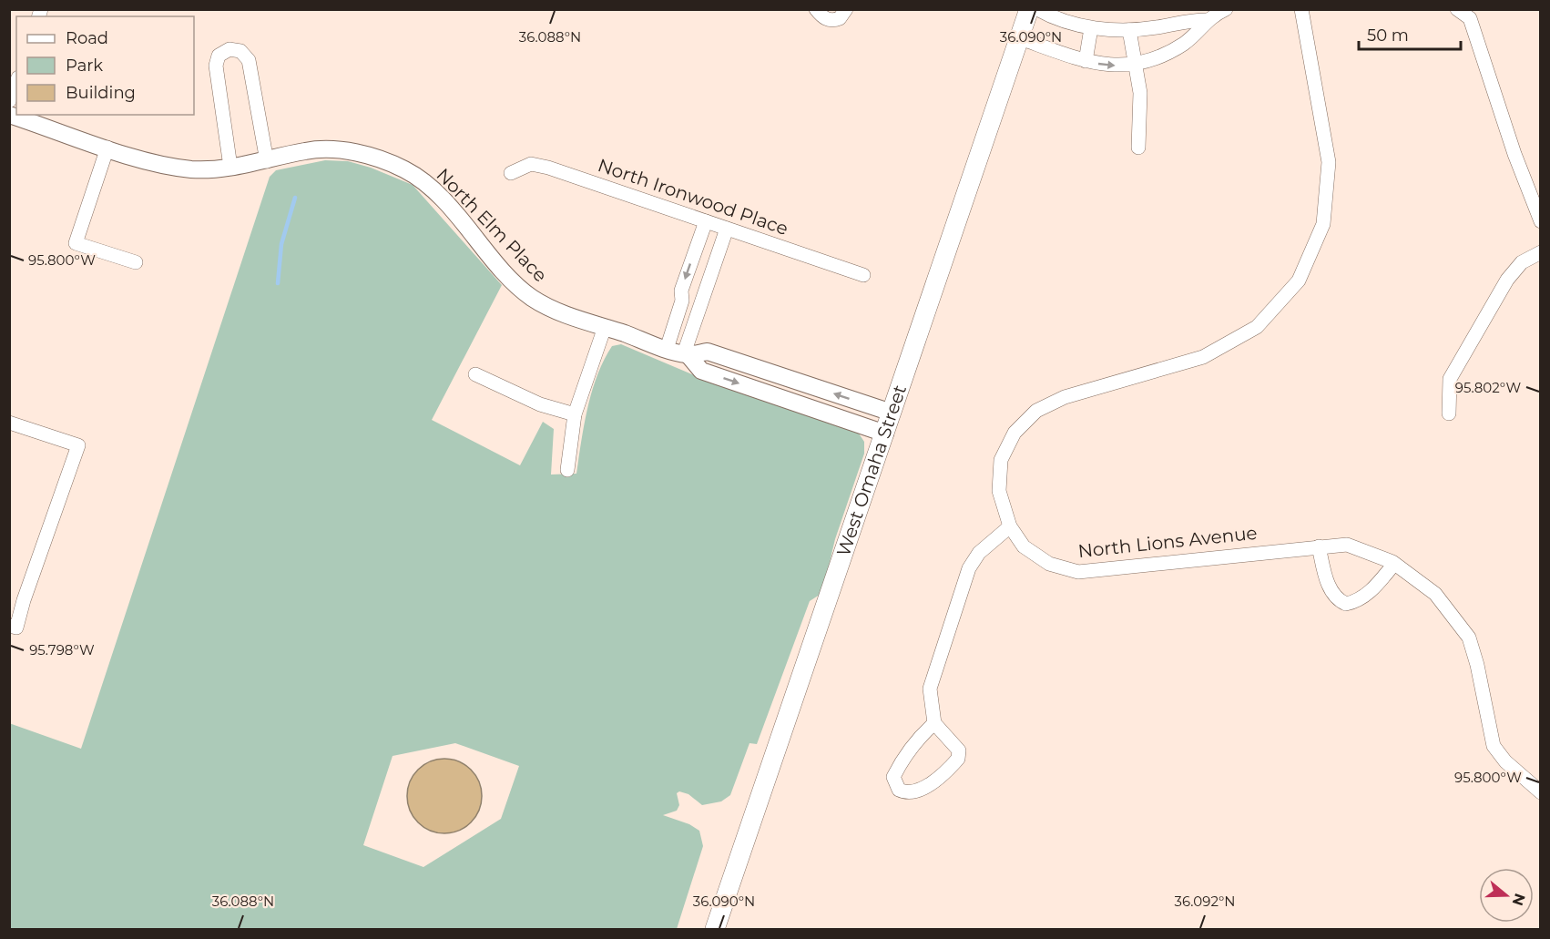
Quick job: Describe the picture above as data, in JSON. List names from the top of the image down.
{
  "streets": {
    "main road": ["West Omaha Street"],
    "street": ["North Ironwood Place", "North Elm Place", "North Lions Avenue"]
  },
  "crossings": [
    ["North Elm Place", "West Omaha Street"]
  ],
  "legend": ["Road", "Park", "Building"],
  "scale_bar": "50 m",
  "north": "right",
  "coordinates": [
    "36.088°N",
    "36.090°N",
    "95.800°W",
    "95.802°W",
    "95.798°W",
    "36.092°N"
  ]
}
